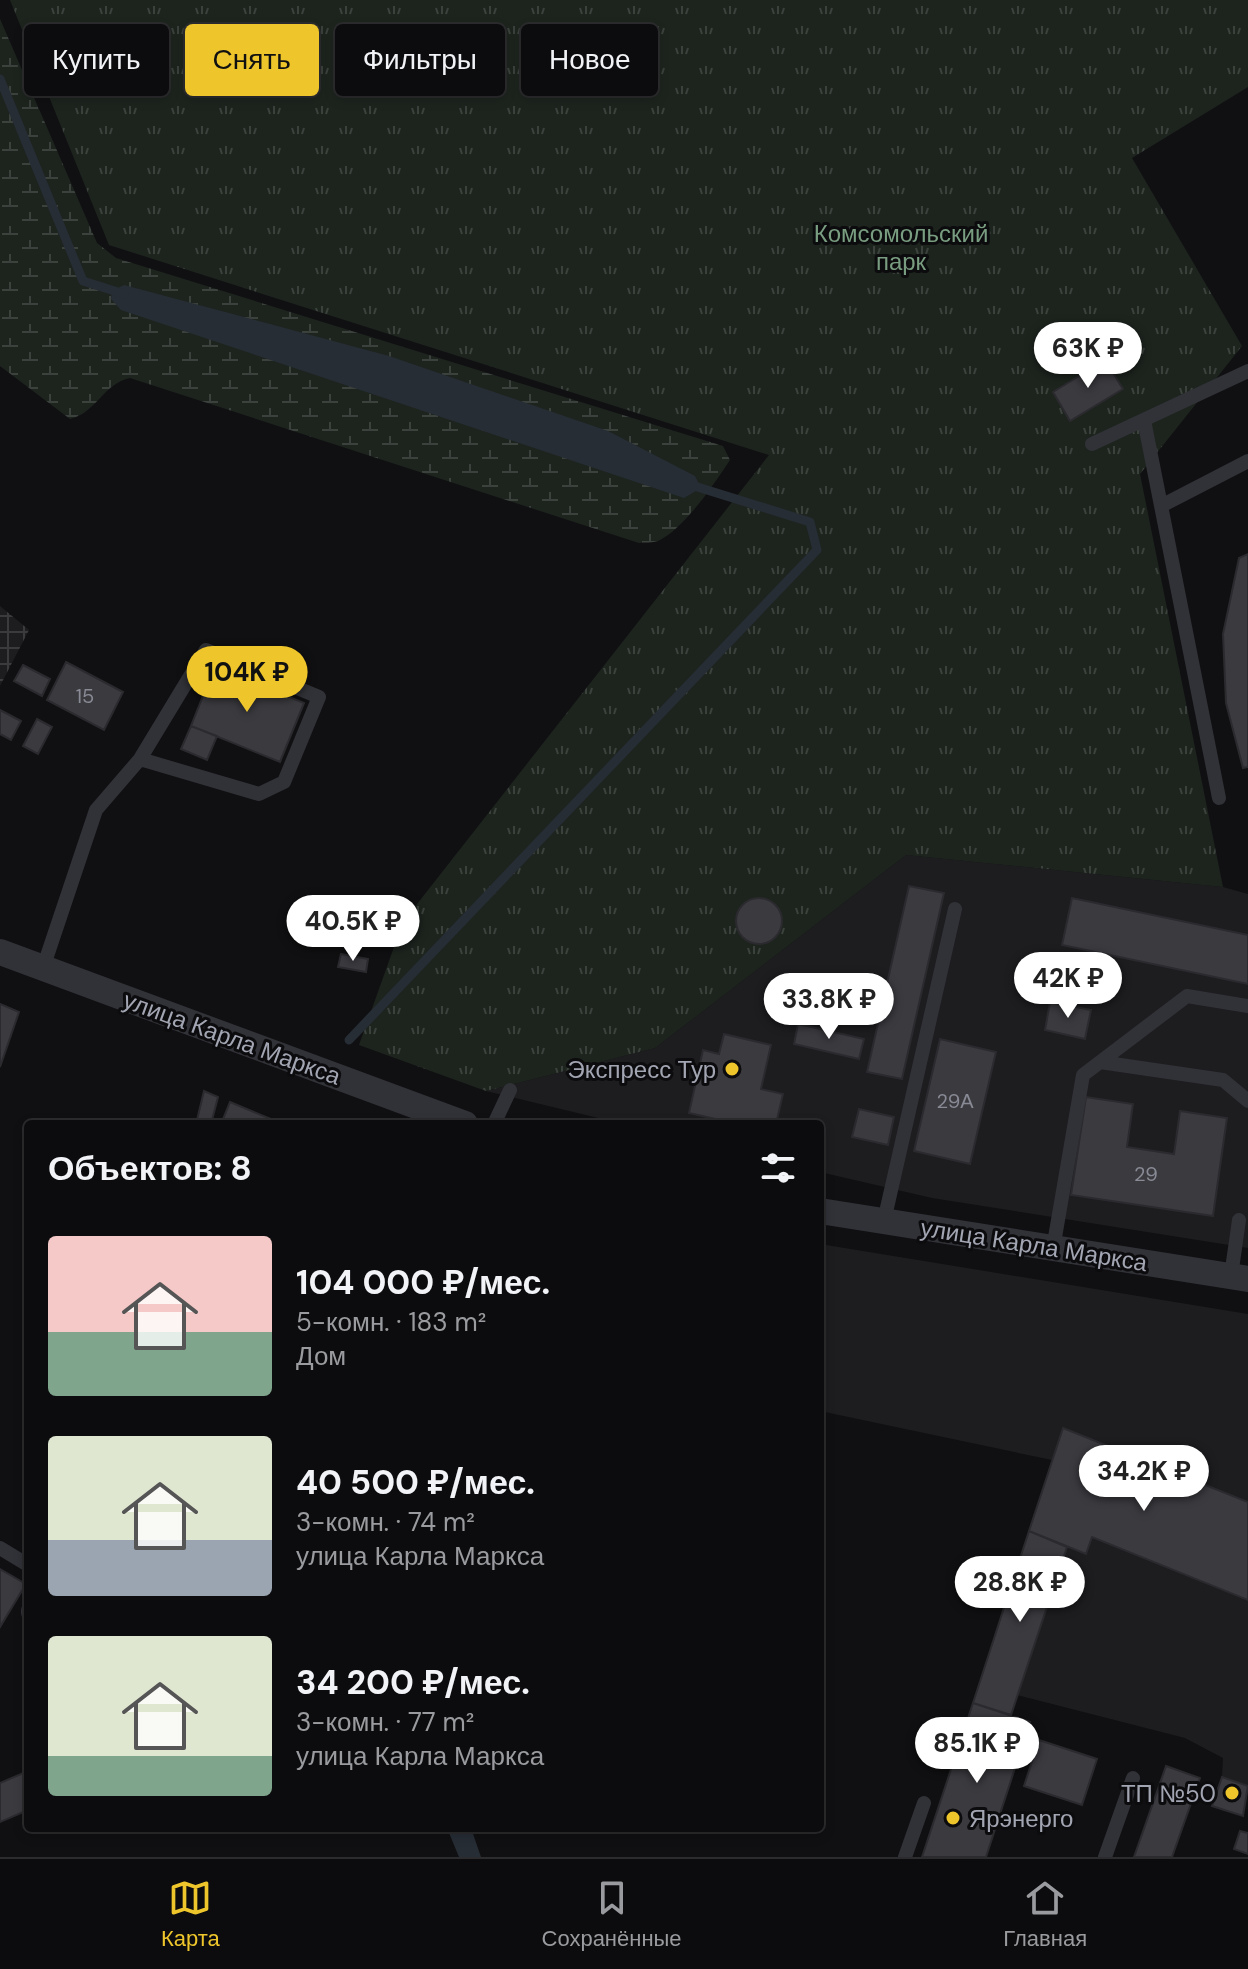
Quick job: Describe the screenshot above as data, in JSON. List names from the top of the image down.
{
  "streets": {
    "street": ["улица Карла Маркса"]
  },
  "parks": ["Комсомольский парк"],
  "places": ["Экспресс Тур", "ТП №50", "Ярэнерго"],
  "house_numbers": ["15", "29А", "29"],
  "page": {
    "chip": [
      "Купить",
      "Снять",
      "Фильтры",
      "Новое"
    ],
    "price": [
      "63K ₽",
      "104K ₽",
      "40.5K ₽",
      "42K ₽",
      "33.8K ₽",
      "34.2K ₽",
      "28.8K ₽",
      "85.1K ₽"
    ],
    "heading": "Объектов: 8",
    "list": [
      {
        "name": "104 000 ₽/мес.",
        "note": "5-комн. · 183 m² · Дом"
      },
      {
        "name": "40 500 ₽/мес.",
        "note": "3-комн. · 74 m² · улица Карла Маркса"
      },
      {
        "name": "34 200 ₽/мес.",
        "note": "3-комн. · 77 m² · улица Карла Маркса"
      }
    ],
    "tabs": ["Карта", "Сохранённые", "Главная"]
  }
}
